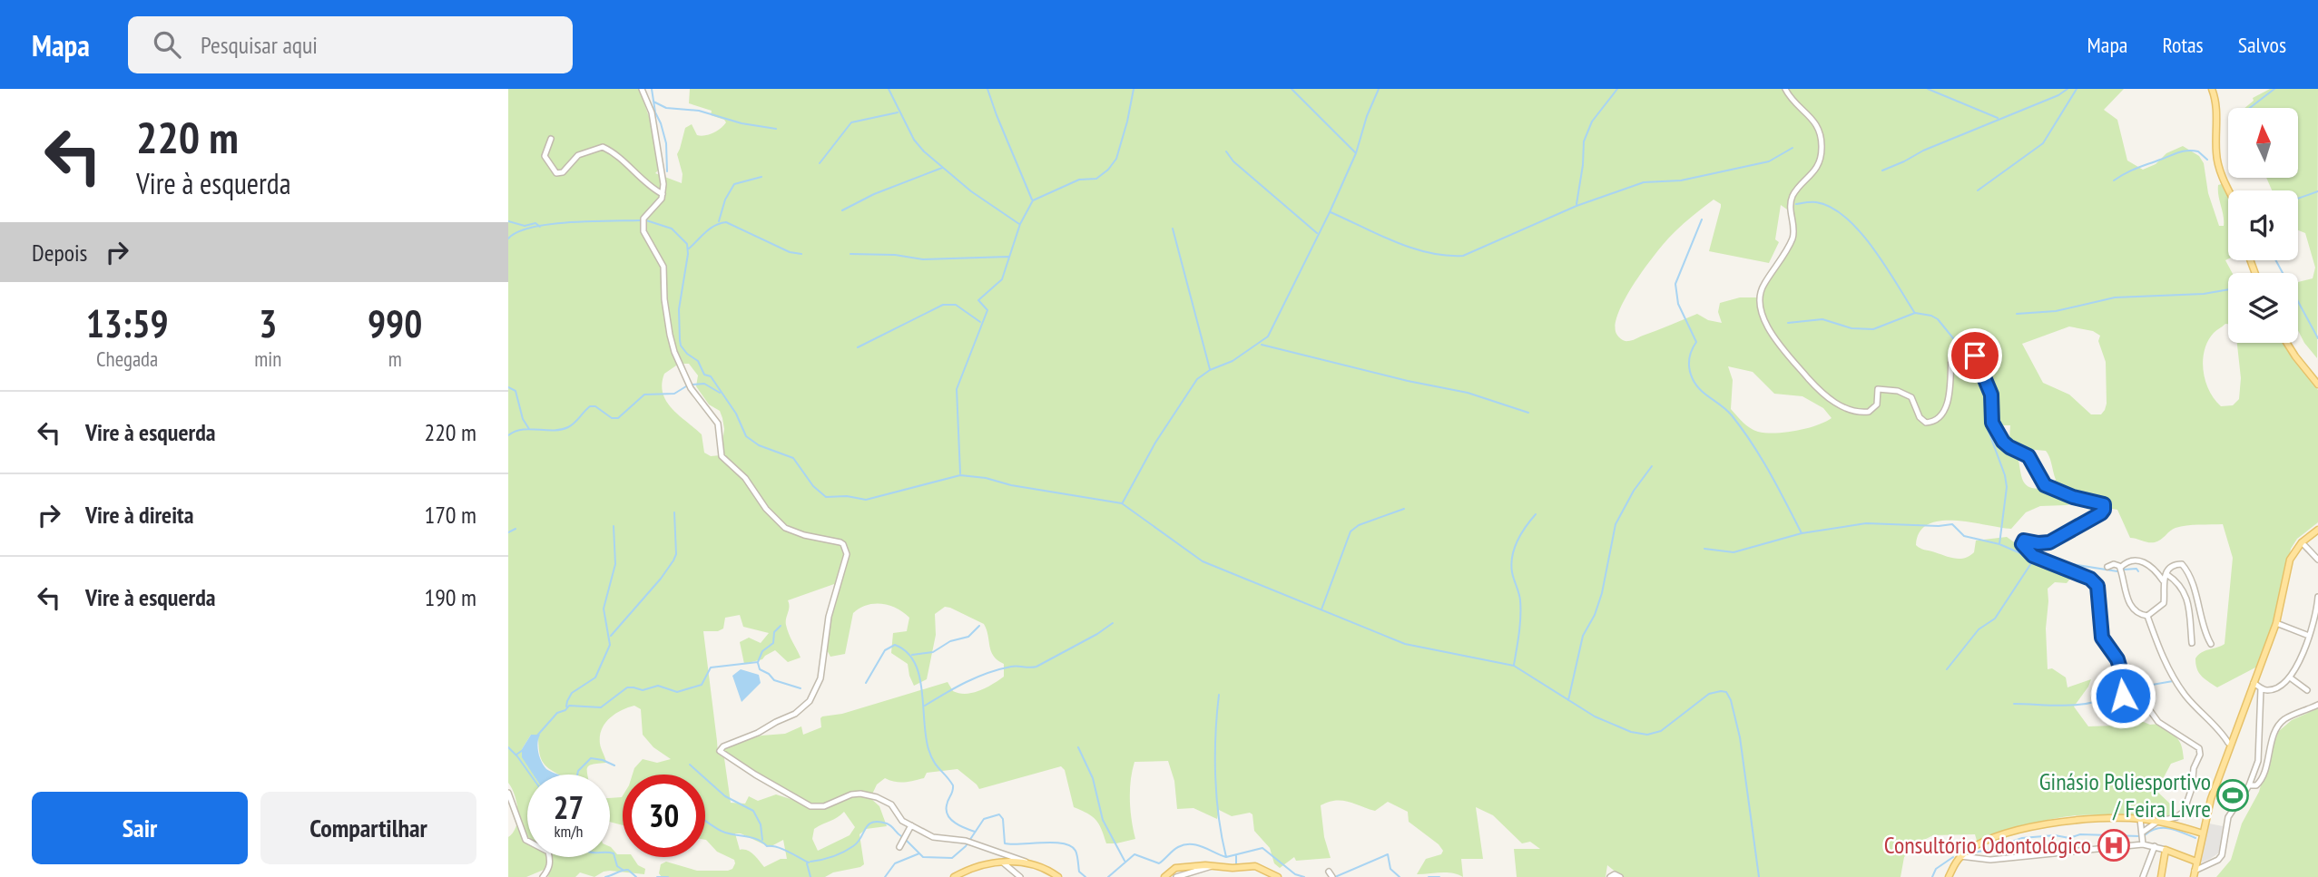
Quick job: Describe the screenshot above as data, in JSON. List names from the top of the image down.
{
  "places": {
    "sports": ["Ginásio Poliesportivo / Feira Livre"],
    "hospital": ["Consultório Odontológico"]
  },
  "north": "top",
  "page": {
    "header": "Mapa",
    "search": "Pesquisar aqui",
    "nav": ["Mapa", "Rotas", "Salvos"],
    "turn": ["220 m", "Vire à esquerda"],
    "then": "Depois",
    "eta": [
      "13:59",
      "Chegada",
      "3",
      "min",
      "990",
      "m"
    ],
    "list": [
      {
        "name": "Vire à esquerda",
        "value": "220 m"
      },
      {
        "name": "Vire à direita",
        "value": "170 m"
      },
      {
        "name": "Vire à esquerda",
        "value": "190 m"
      }
    ],
    "speed": "27 km/h",
    "limit": "30",
    "buttons": ["Sair", "Compartilhar"]
  }
}
